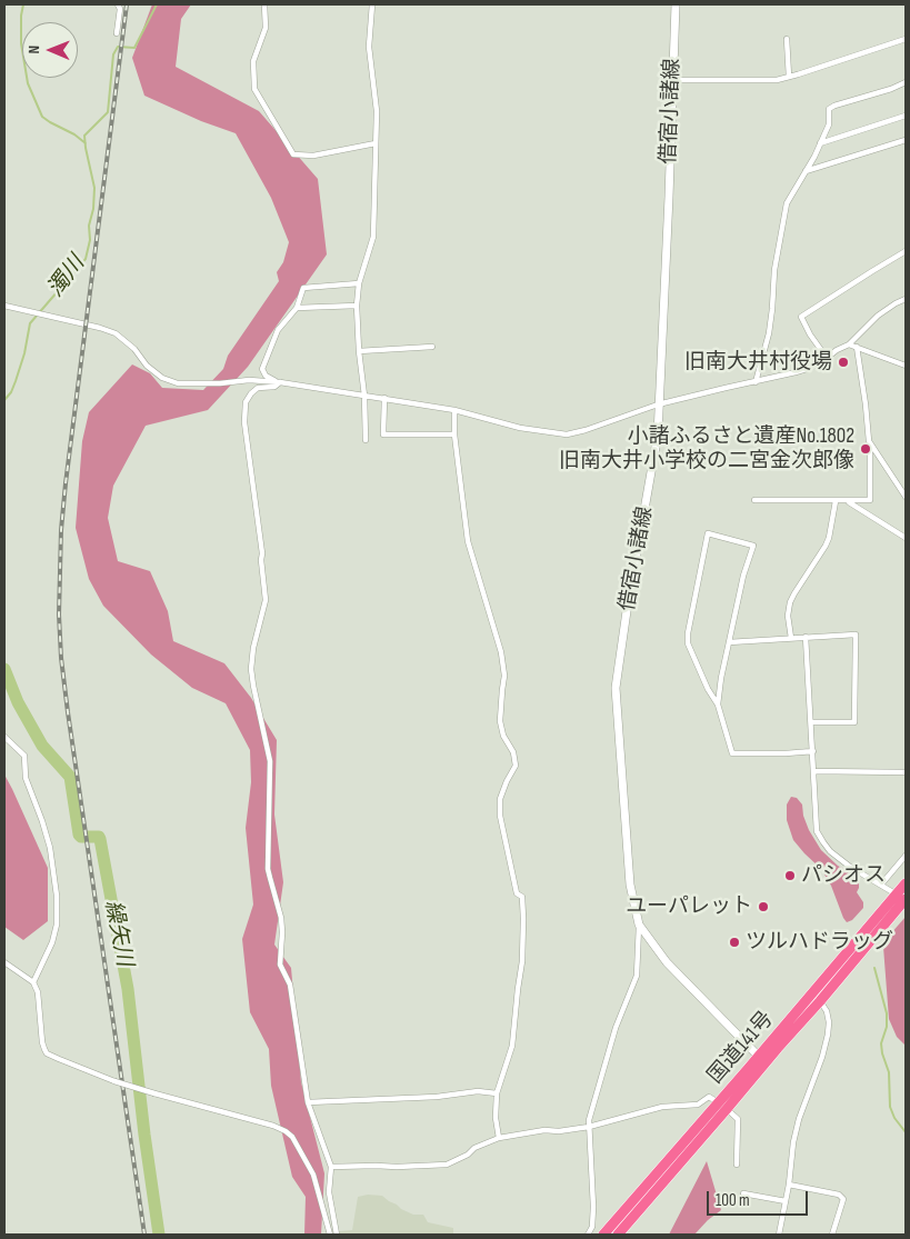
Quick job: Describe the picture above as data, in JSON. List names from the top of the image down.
{
  "streets": {
    "highway": ["国道141号"],
    "main road": ["借宿小諸線"]
  },
  "crossings": [
    ["借宿小諸線", "国道141号"]
  ],
  "water": ["濁川", "繰矢川"],
  "places": [
    "旧南大井村役場",
    "小諸ふるさと遺産No.1802 旧南大井小学校の二宮金次郎像",
    "パシオス",
    "ユーパレット",
    "ツルハドラッグ"
  ],
  "scale_bar": "100 m",
  "north": "left"
}
